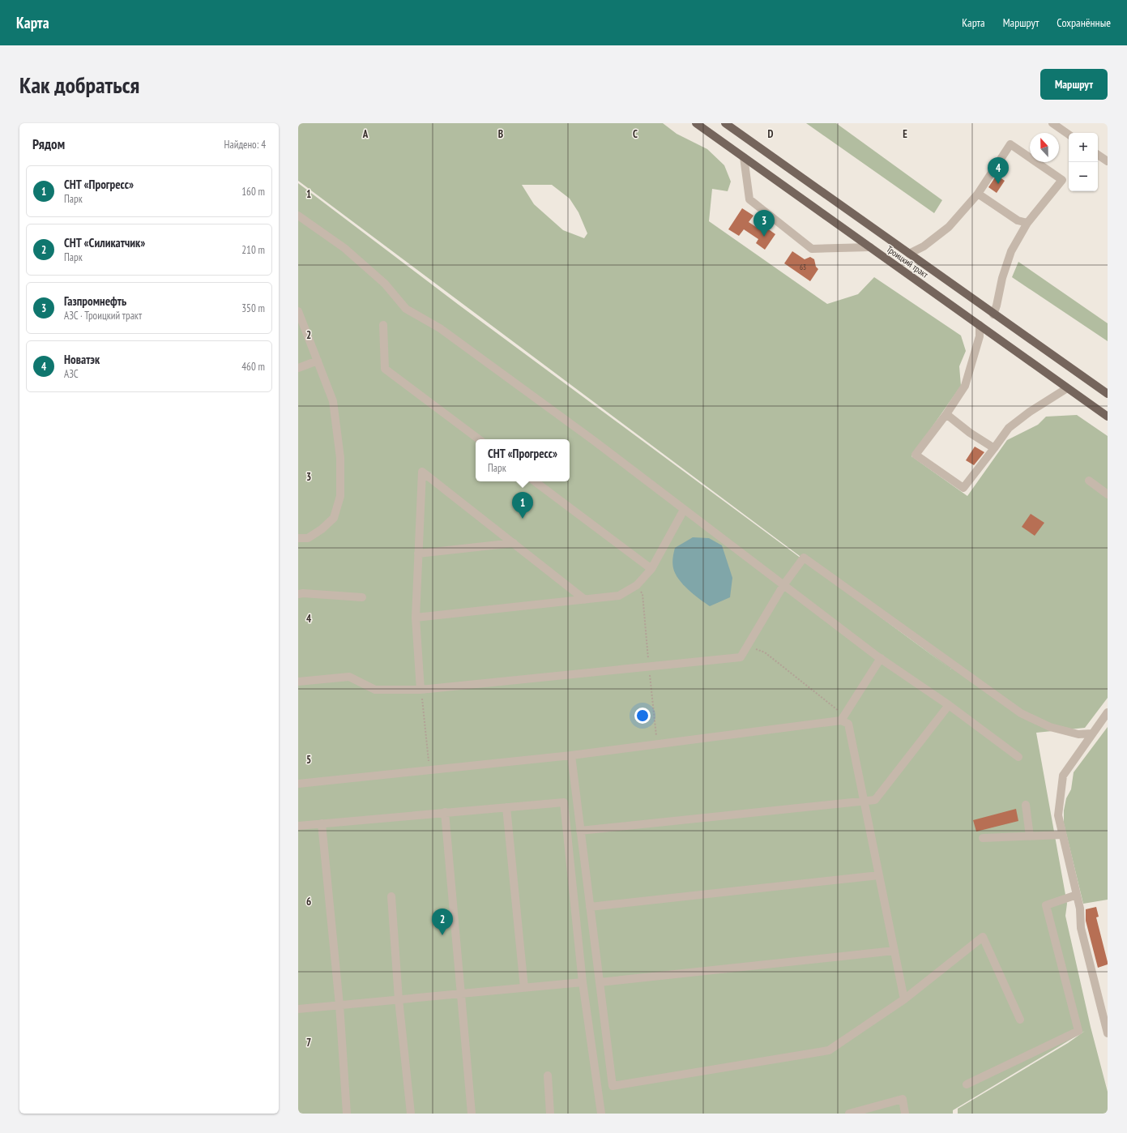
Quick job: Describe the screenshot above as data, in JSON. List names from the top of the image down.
{
  "streets": {
    "main road": ["Троицкий тракт"]
  },
  "house_numbers": ["63"],
  "north": "top",
  "page": {
    "header": "Карта",
    "nav": ["Карта", "Маршрут", "Сохранённые"],
    "buttons": "Маршрут",
    "title": "Как добраться",
    "heading": ["Рядом", "Найдено: 4"],
    "map_buttons": ["+", "−"],
    "pins": [
      "4",
      "3",
      "1",
      "2"
    ],
    "list": [
      {
        "mark": "1",
        "name": "СНТ «Прогресс»",
        "note": "Парк",
        "value": "160 m"
      },
      {
        "mark": "2",
        "name": "СНТ «Силикатчик»",
        "note": "Парк",
        "value": "210 m"
      },
      {
        "mark": "3",
        "name": "Газпромнефть",
        "note": "АЗС · Троицкий тракт",
        "value": "350 m"
      },
      {
        "mark": "4",
        "name": "Новатэк",
        "note": "АЗС",
        "value": "460 m"
      }
    ],
    "popup": ["СНТ «Прогресс»", "Парк"]
  },
  "grid": {
    "columns": [
      "A",
      "B",
      "C",
      "D",
      "E"
    ],
    "rows": [
      "1",
      "2",
      "3",
      "4",
      "5",
      "6",
      "7"
    ]
  }
}
